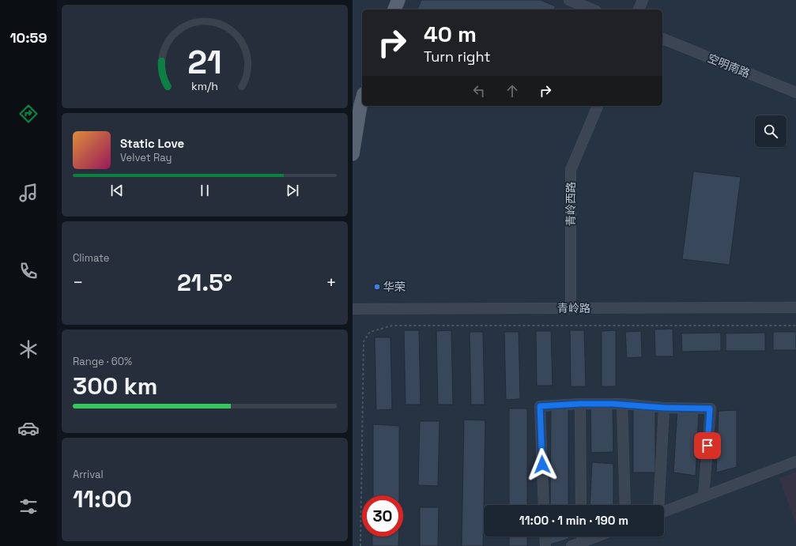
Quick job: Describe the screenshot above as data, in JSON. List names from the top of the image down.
{
  "streets": {
    "street": ["空明南路", "青岭西路", "青岭路"]
  },
  "crossings": [
    ["青岭西路", "青岭路"]
  ],
  "places": ["华荣"],
  "page": {
    "tabs": "10:59",
    "turn": ["40 m", "Turn right"],
    "song": ["Static Love", "Velvet Ray"],
    "tile": [
      "Climate",
      ["Range · 60%", "300 km"],
      ["Arrival", "11:00"]
    ],
    "heat": ["−", "21.5°", "+"],
    "limit": "30",
    "trip": "11:00 · 1 min · 190 m",
    "gauge": ["21", "km/h"]
  }
}
